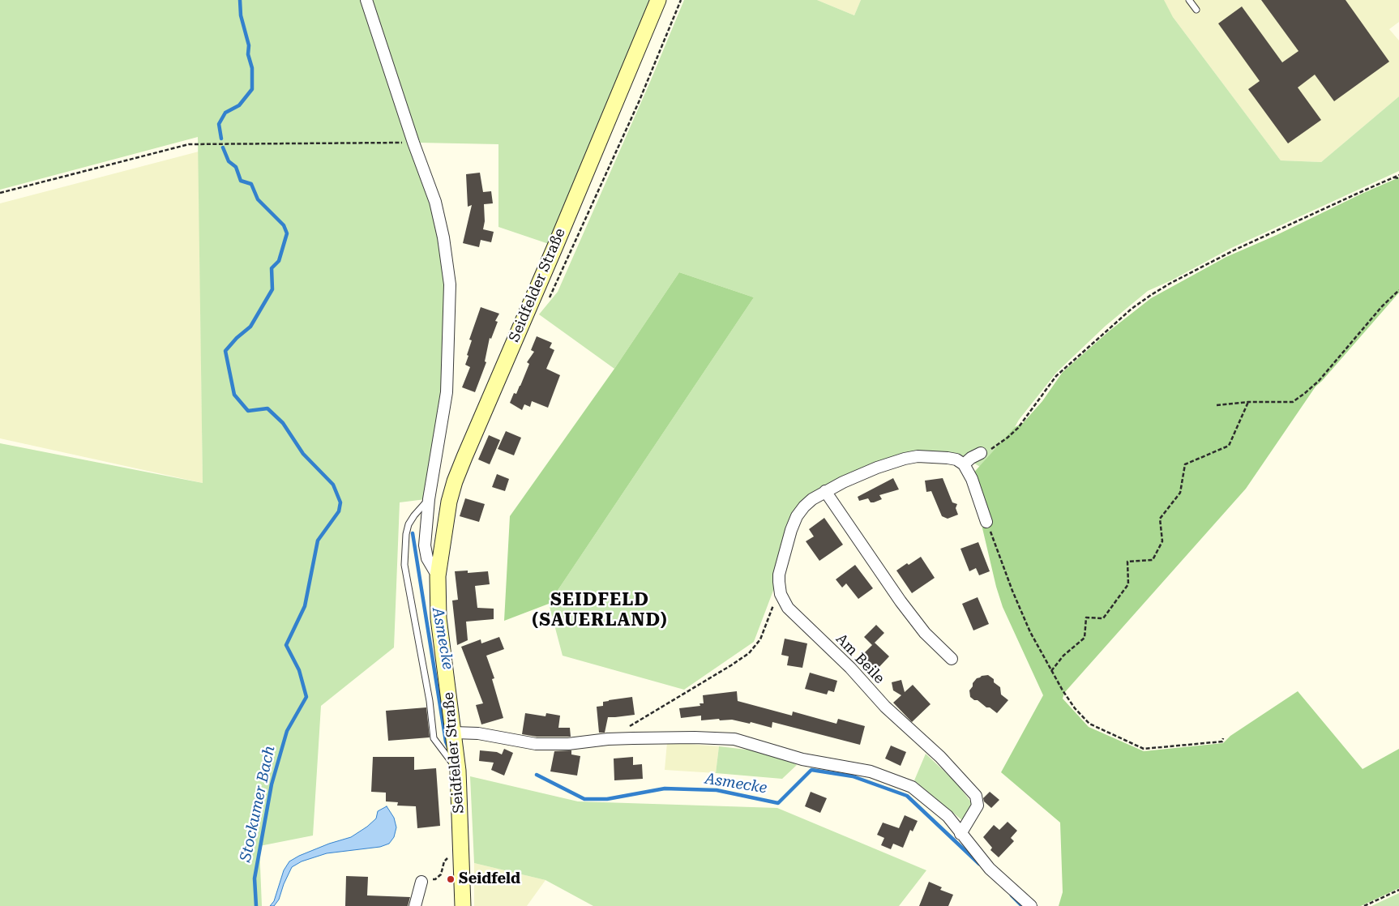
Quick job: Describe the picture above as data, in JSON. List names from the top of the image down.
{
  "streets": {
    "main road": ["Seidfelder Straße"],
    "street": ["Am Beile"]
  },
  "districts": ["SEIDFELD (SAUERLAND)"],
  "water": ["Asmecke", "Stockumer Bach"],
  "places": ["Seidfeld"]
}
